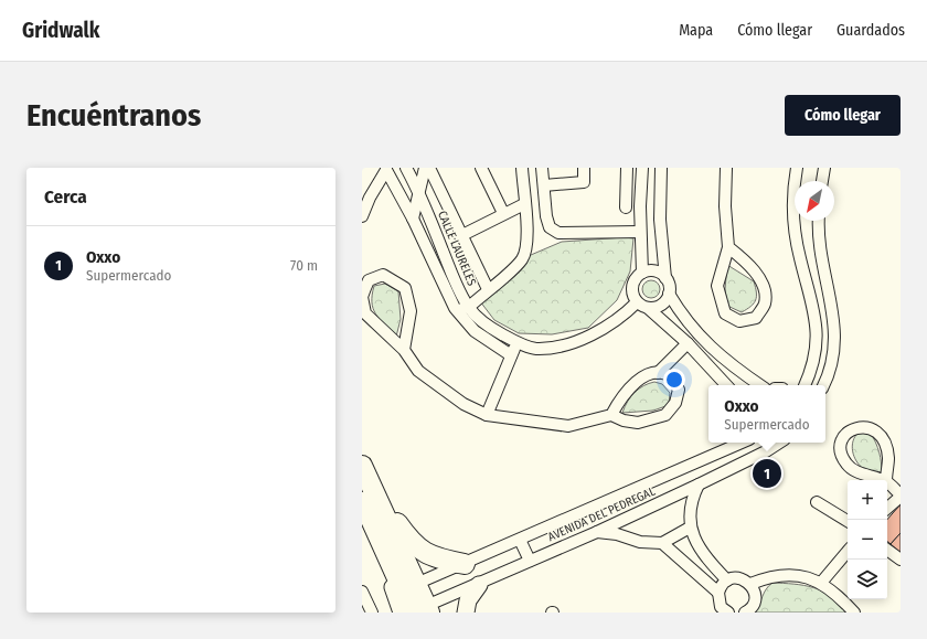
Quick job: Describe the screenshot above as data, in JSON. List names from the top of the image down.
{
  "streets": {
    "street": ["CALLE LAURELES", "AVENIDA DEL PEDREGAL"]
  },
  "north": "bottom left",
  "page": {
    "header": "Gridwalk",
    "nav": ["Mapa", "Cómo llegar", "Guardados"],
    "buttons": "Cómo llegar",
    "title": "Encuéntranos",
    "heading": "Cerca",
    "list": [
      {
        "mark": "1",
        "name": "Oxxo",
        "note": "Supermercado",
        "value": "70 m"
      }
    ],
    "popup": ["Oxxo", "Supermercado"],
    "pins": "1",
    "map_buttons": ["+", "−"]
  }
}
